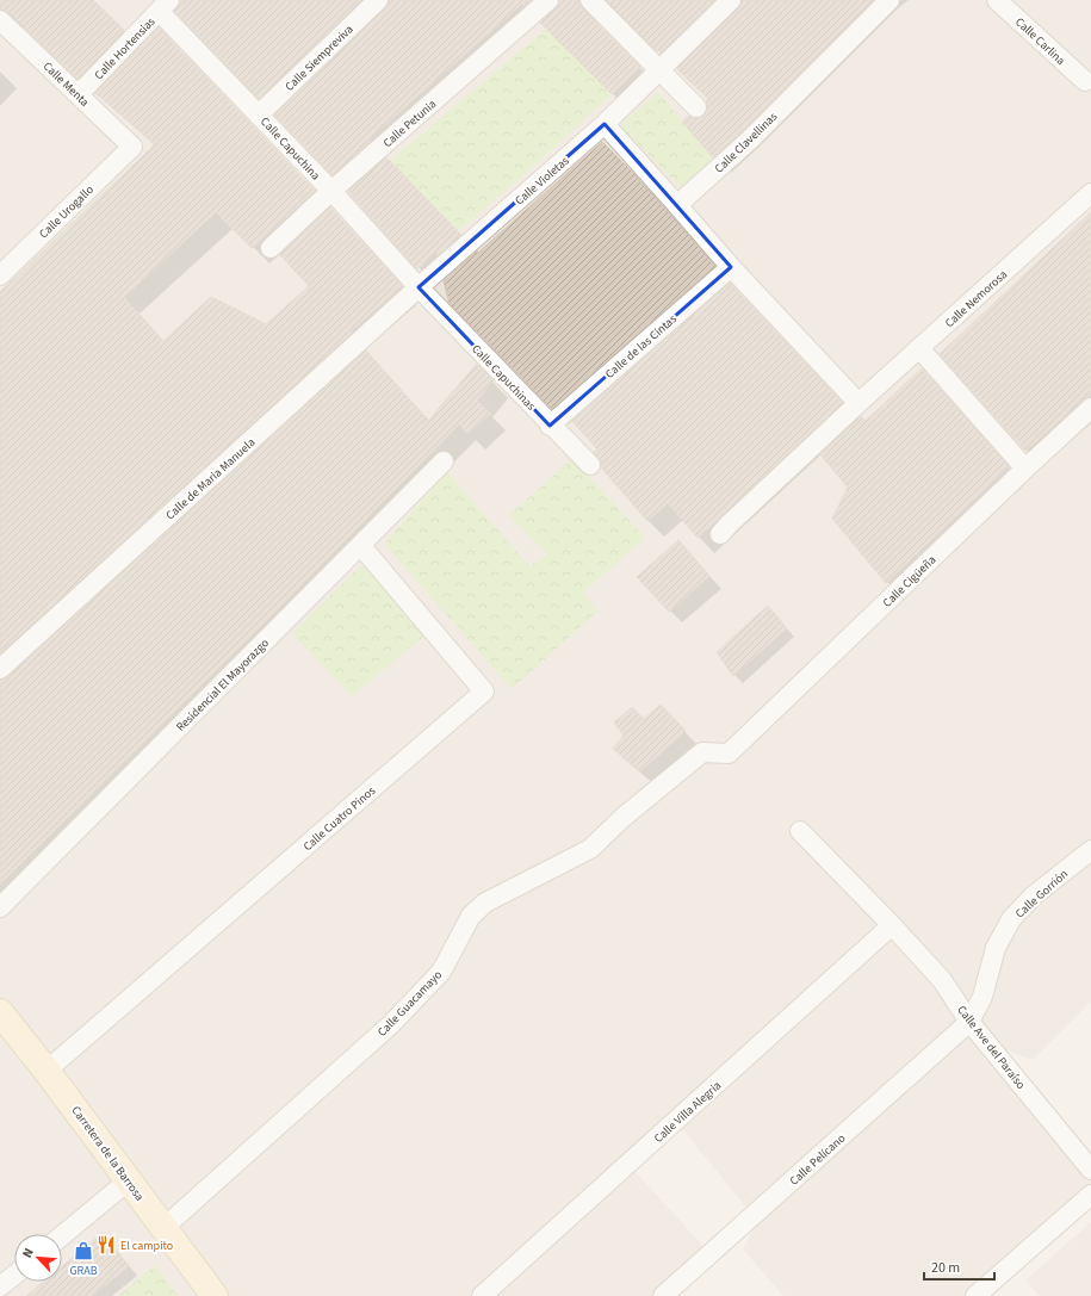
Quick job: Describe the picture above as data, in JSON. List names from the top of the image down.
{
  "streets": {
    "street": [
      "Calle Carlina",
      "Calle Hortensias",
      "Calle Siempreviva",
      "Calle Menta",
      "Calle Petunia",
      "Calle Clavellinas",
      "Calle Capuchina",
      "Calle Violetas",
      "Calle Urogallo",
      "Calle Nemorosa",
      "Calle de las Cintas",
      "Calle Capuchinas",
      "Calle de Maria Manuela",
      "Calle Cigüeña",
      "Residencial El Mayorazgo",
      "Calle Cuatro Pinos",
      "Calle Gorrión",
      "Calle Guacamayo",
      "Calle Ave del Paraíso",
      "Calle Villa Alegria",
      "Carretera de la Barrosa",
      "Calle Pelícano"
    ]
  },
  "crossings": [
    ["Calle Hortensias", "Calle Menta"],
    ["Calle Hortensias", "Calle Capuchina"],
    ["Calle Siempreviva", "Calle Capuchina"],
    ["Calle Menta", "Calle Urogallo"],
    ["Calle Petunia", "Calle Capuchina"],
    ["Calle Capuchina", "Calle Violetas"],
    ["Calle Capuchina", "Calle Capuchinas"],
    ["Calle Capuchina", "Calle de Maria Manuela"],
    ["Calle Violetas", "Calle Capuchinas"],
    ["Calle Violetas", "Calle de Maria Manuela"],
    ["Calle de las Cintas", "Calle Capuchinas"],
    ["Calle Capuchinas", "Calle de Maria Manuela"],
    ["Calle Cigüeña", "Calle Guacamayo"],
    ["Residencial El Mayorazgo", "Calle Cuatro Pinos"],
    ["Calle Cuatro Pinos", "Carretera de la Barrosa"],
    ["Calle Gorrión", "Calle Ave del Paraíso"],
    ["Calle Gorrión", "Calle Pelícano"],
    ["Calle Guacamayo", "Carretera de la Barrosa"],
    ["Calle Ave del Paraíso", "Calle Villa Alegria"],
    ["Calle Ave del Paraíso", "Calle Pelícano"]
  ],
  "places": {
    "restaurant": ["El campito"],
    "shop": ["GRAB"]
  },
  "scale_bar": "20 m",
  "north": "top left"
}
